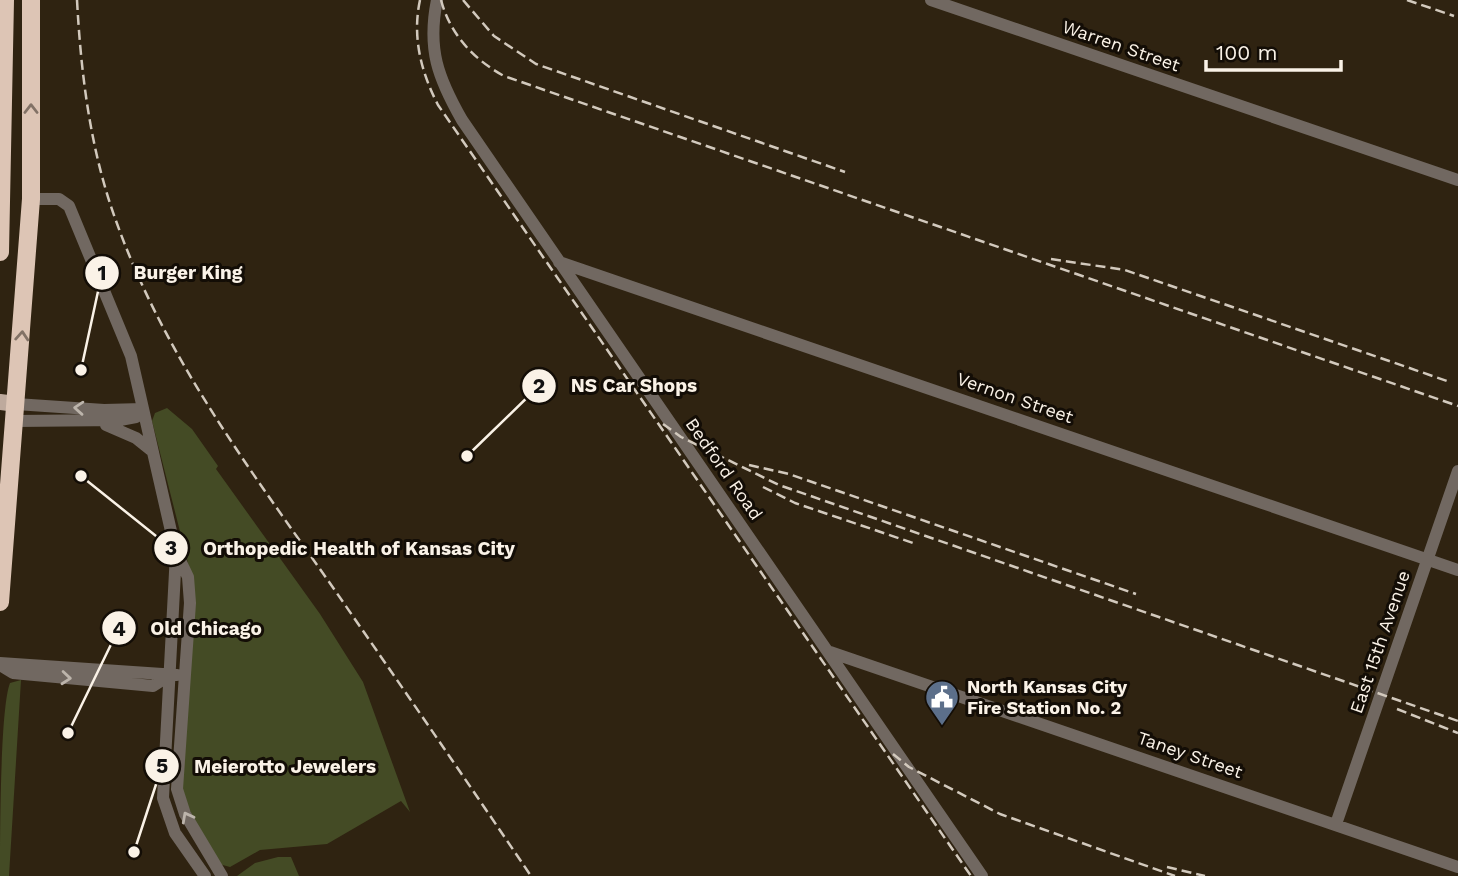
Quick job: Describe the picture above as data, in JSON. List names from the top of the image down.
{
  "streets": {
    "street": [
      "Warren Street",
      "Vernon Street",
      "Bedford Road",
      "East 15th Avenue",
      "Taney Street"
    ]
  },
  "crossings": [
    ["Vernon Street", "Bedford Road"],
    ["Vernon Street", "East 15th Avenue"],
    ["Bedford Road", "Taney Street"],
    ["East 15th Avenue", "Taney Street"]
  ],
  "places": {
    "other": [
      "Burger King",
      "NS Car Shops",
      "Orthopedic Health of Kansas City",
      "Old Chicago",
      "Meierotto Jewelers"
    ],
    "public building": ["North Kansas City Fire Station No. 2"]
  },
  "scale_bar": "100 m"
}
